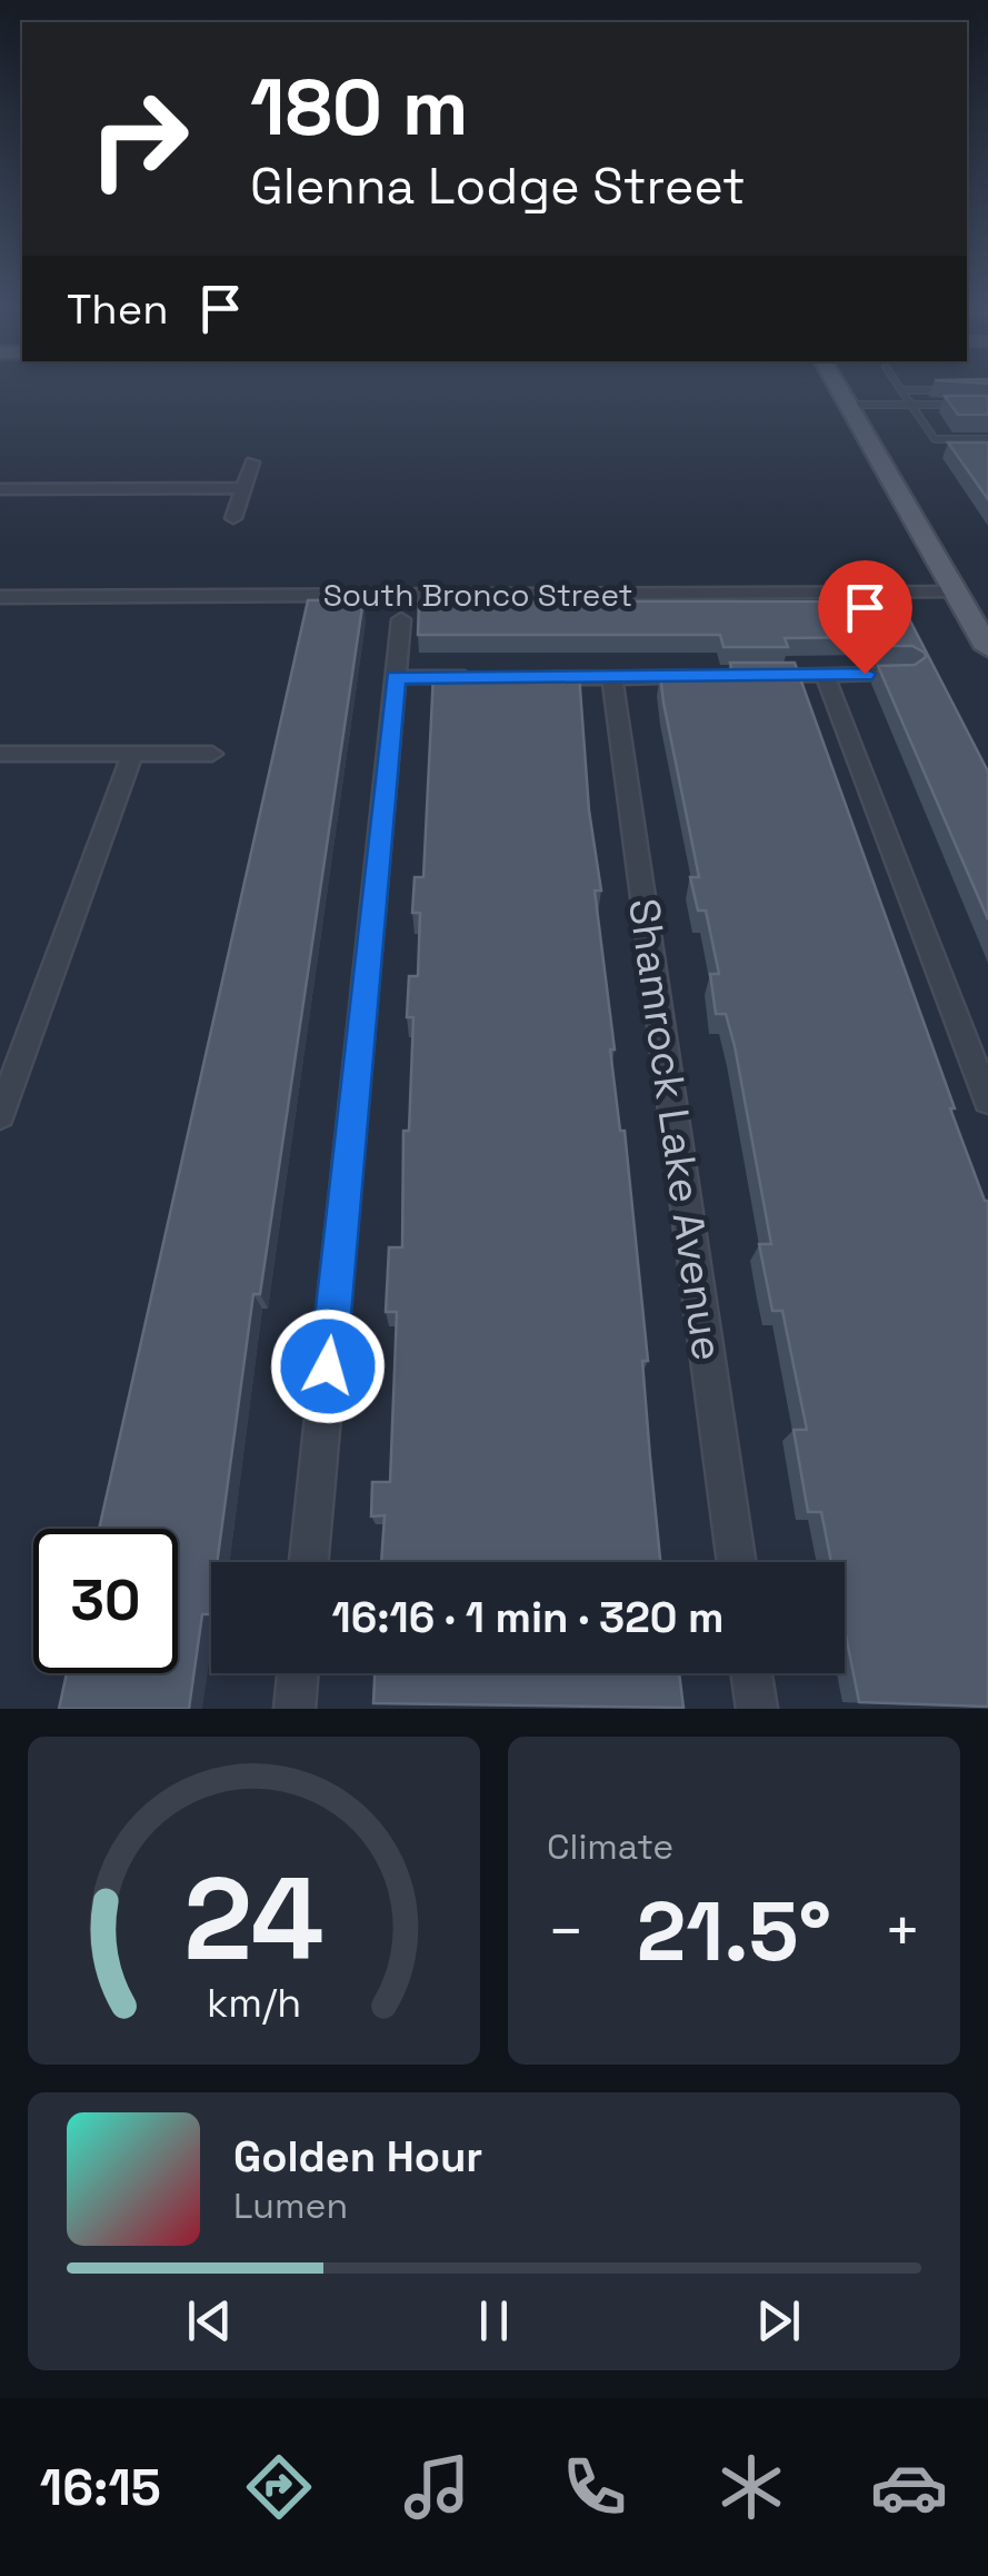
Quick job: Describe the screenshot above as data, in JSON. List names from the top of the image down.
{
  "streets": {
    "street": ["South Bronco Street", "Shamrock Lake Avenue"]
  },
  "page": {
    "turn": ["180 m", "Glenna Lodge Street"],
    "then": "Then",
    "limit": "30",
    "trip": "16:16 · 1 min · 320 m",
    "tile": "Climate",
    "heat": ["−", "21.5°", "+"],
    "song": ["Golden Hour", "Lumen"],
    "tabs": "16:15",
    "gauge": ["24", "km/h"]
  }
}
